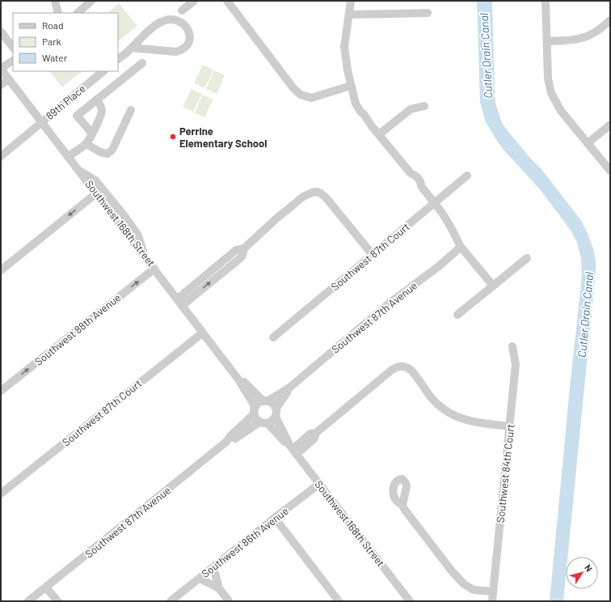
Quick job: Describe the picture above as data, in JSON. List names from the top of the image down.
{
  "streets": {
    "street": [
      "89th Place",
      "Southwest 168th Street",
      "Southwest 87th Court",
      "Southwest 87th Avenue",
      "Southwest 88th Avenue",
      "Southwest 84th Court",
      "Southwest 86th Avenue"
    ]
  },
  "crossings": [
    ["89th Place", "Southwest 168th Street"],
    ["Southwest 168th Street", "Southwest 87th Court"],
    ["Southwest 168th Street", "Southwest 87th Avenue"],
    ["Southwest 168th Street", "Southwest 88th Avenue"],
    ["Southwest 168th Street", "Southwest 86th Avenue"]
  ],
  "one_way": ["Southwest 88th Avenue"],
  "water": ["Cutler Drain Canal"],
  "places": ["Perrine Elementary School"],
  "legend": ["Road", "Park", "Water"],
  "north": "top right"
}
